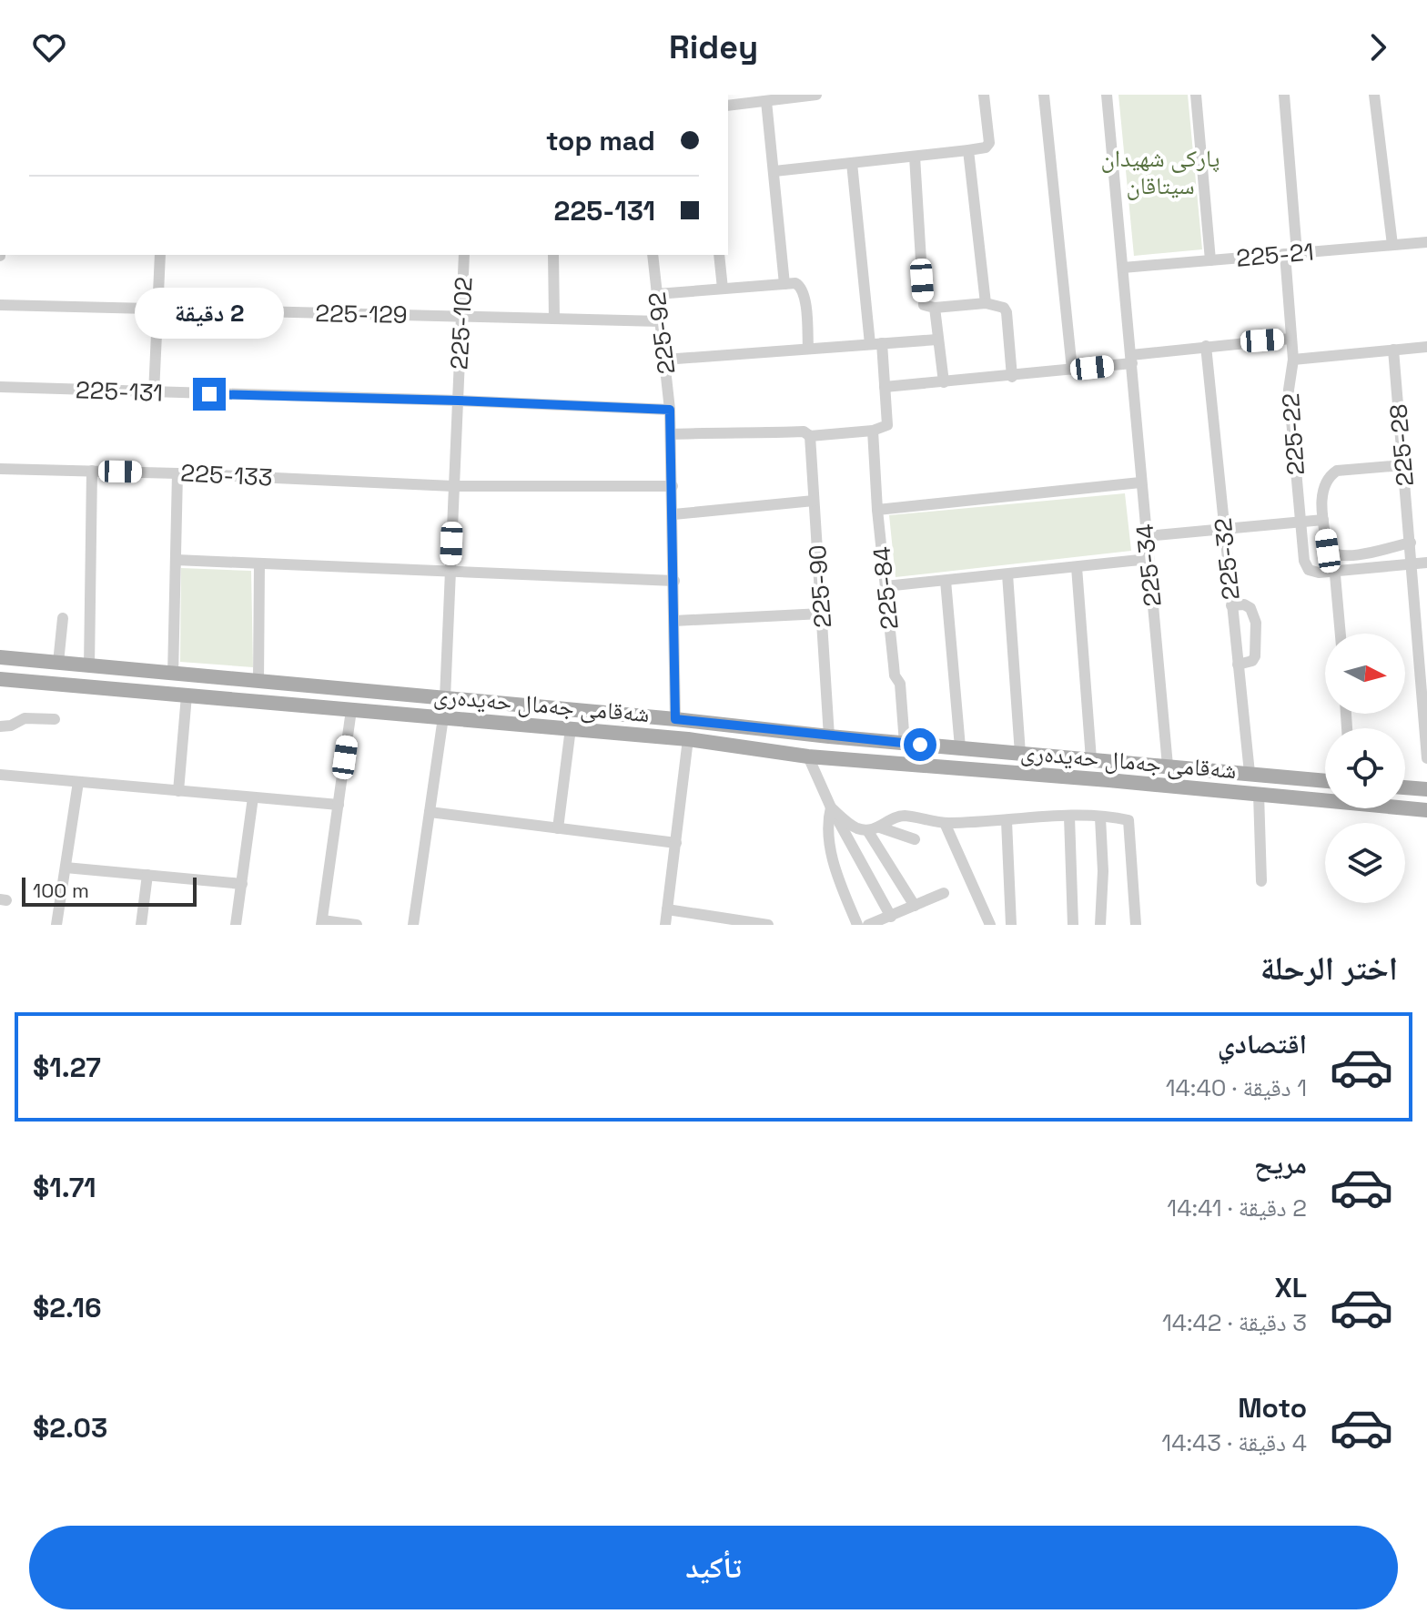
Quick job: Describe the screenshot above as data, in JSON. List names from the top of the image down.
{
  "streets": {
    "main road": ["شەقامی جەمال حەیدەری"],
    "street": [
      "225-21",
      "225-129",
      "225-102",
      "225-92",
      "225-131",
      "225-22",
      "225-28",
      "225-133",
      "225-32",
      "225-34",
      "225-90",
      "225-84"
    ]
  },
  "crossings": [
    ["225-21", "225-22"],
    ["225-21", "225-34"],
    ["225-129", "225-102"],
    ["225-129", "225-92"],
    ["225-102", "225-131"],
    ["225-102", "225-133"],
    ["225-102", "شەقامی جەمال حەیدەری"],
    ["225-92", "225-131"],
    ["225-92", "225-133"],
    ["225-92", "شەقامی جەمال حەیدەری"],
    ["225-32", "شەقامی جەمال حەیدەری"],
    ["225-34", "شەقامی جەمال حەیدەری"],
    ["225-90", "شەقامی جەمال حەیدەری"],
    ["225-84", "شەقامی جەمال حەیدەری"]
  ],
  "parks": ["پارکی شهیدان سیتاقان"],
  "scale_bar": "100 m",
  "north": "right",
  "page": {
    "header": "Ridey",
    "banner": ["top mad", "225-131"],
    "bubble": "2 دقيقة",
    "scale": "100 m",
    "heading": "اختر الرحلة",
    "list": [
      {
        "name": "اقتصادي",
        "note": "1 دقيقة · 14:40",
        "value": "$1.27"
      },
      {
        "name": "مريح",
        "note": "2 دقيقة · 14:41",
        "value": "$1.71"
      },
      {
        "name": "XL",
        "note": "3 دقيقة · 14:42",
        "value": "$2.16"
      },
      {
        "name": "Moto",
        "note": "4 دقيقة · 14:43",
        "value": "$2.03"
      }
    ],
    "buttons": "تأكيد"
  }
}
